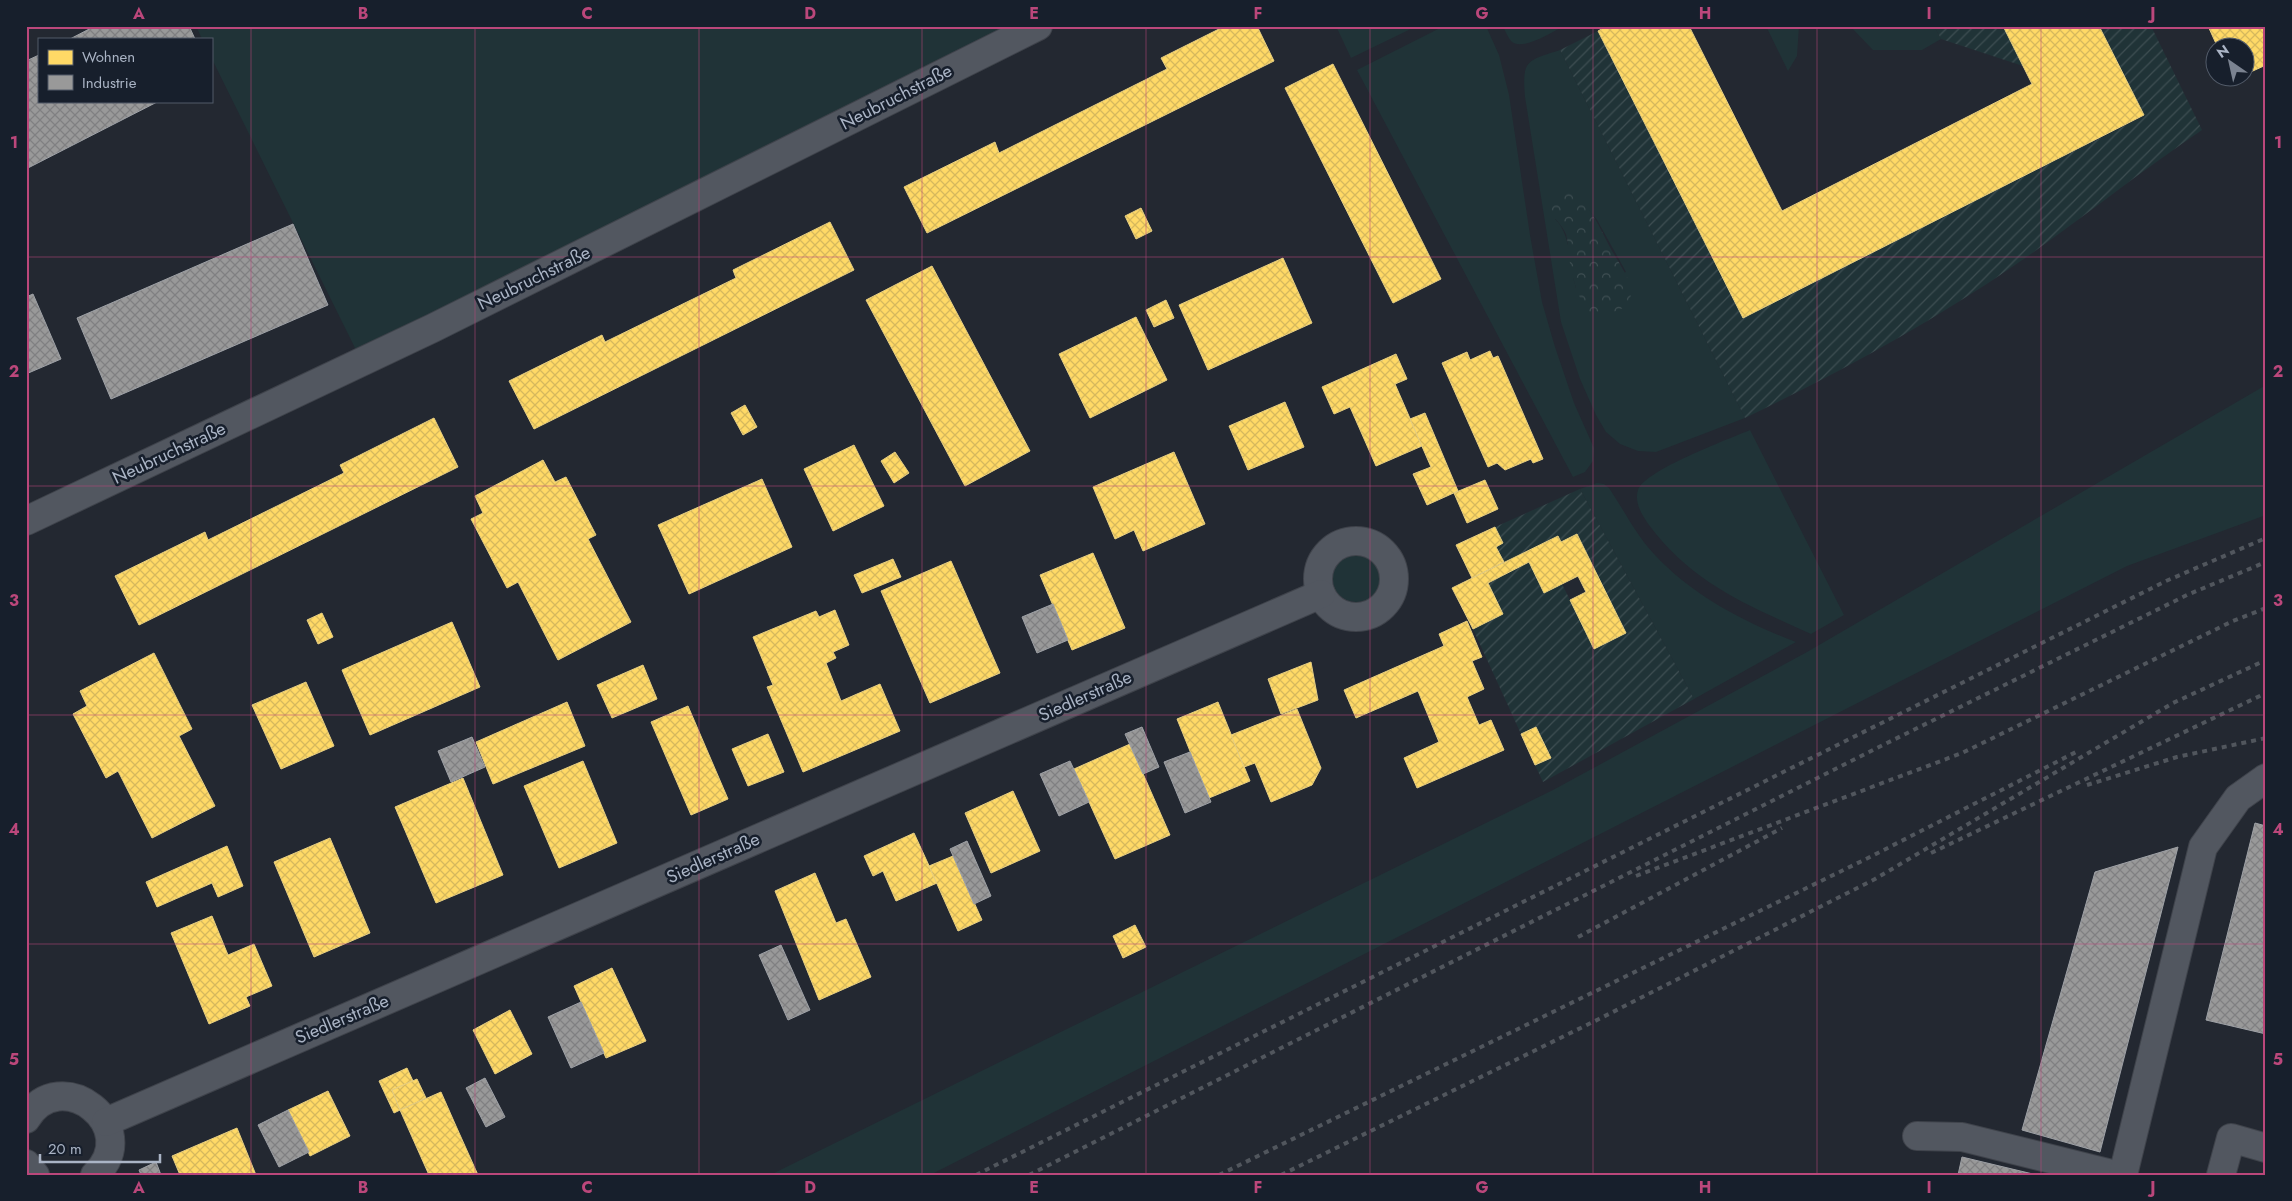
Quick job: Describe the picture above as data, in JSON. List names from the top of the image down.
{
  "streets": {
    "street": ["Neubruchstraße", "Siedlerstraße"]
  },
  "legend": ["Wohnen", "Industrie"],
  "scale_bar": "20 m",
  "north": "top left",
  "grid": {
    "columns": [
      "A",
      "B",
      "C",
      "D",
      "E",
      "F",
      "G",
      "H",
      "I",
      "J"
    ],
    "rows": [
      "1",
      "2",
      "3",
      "4",
      "5"
    ]
  }
}
